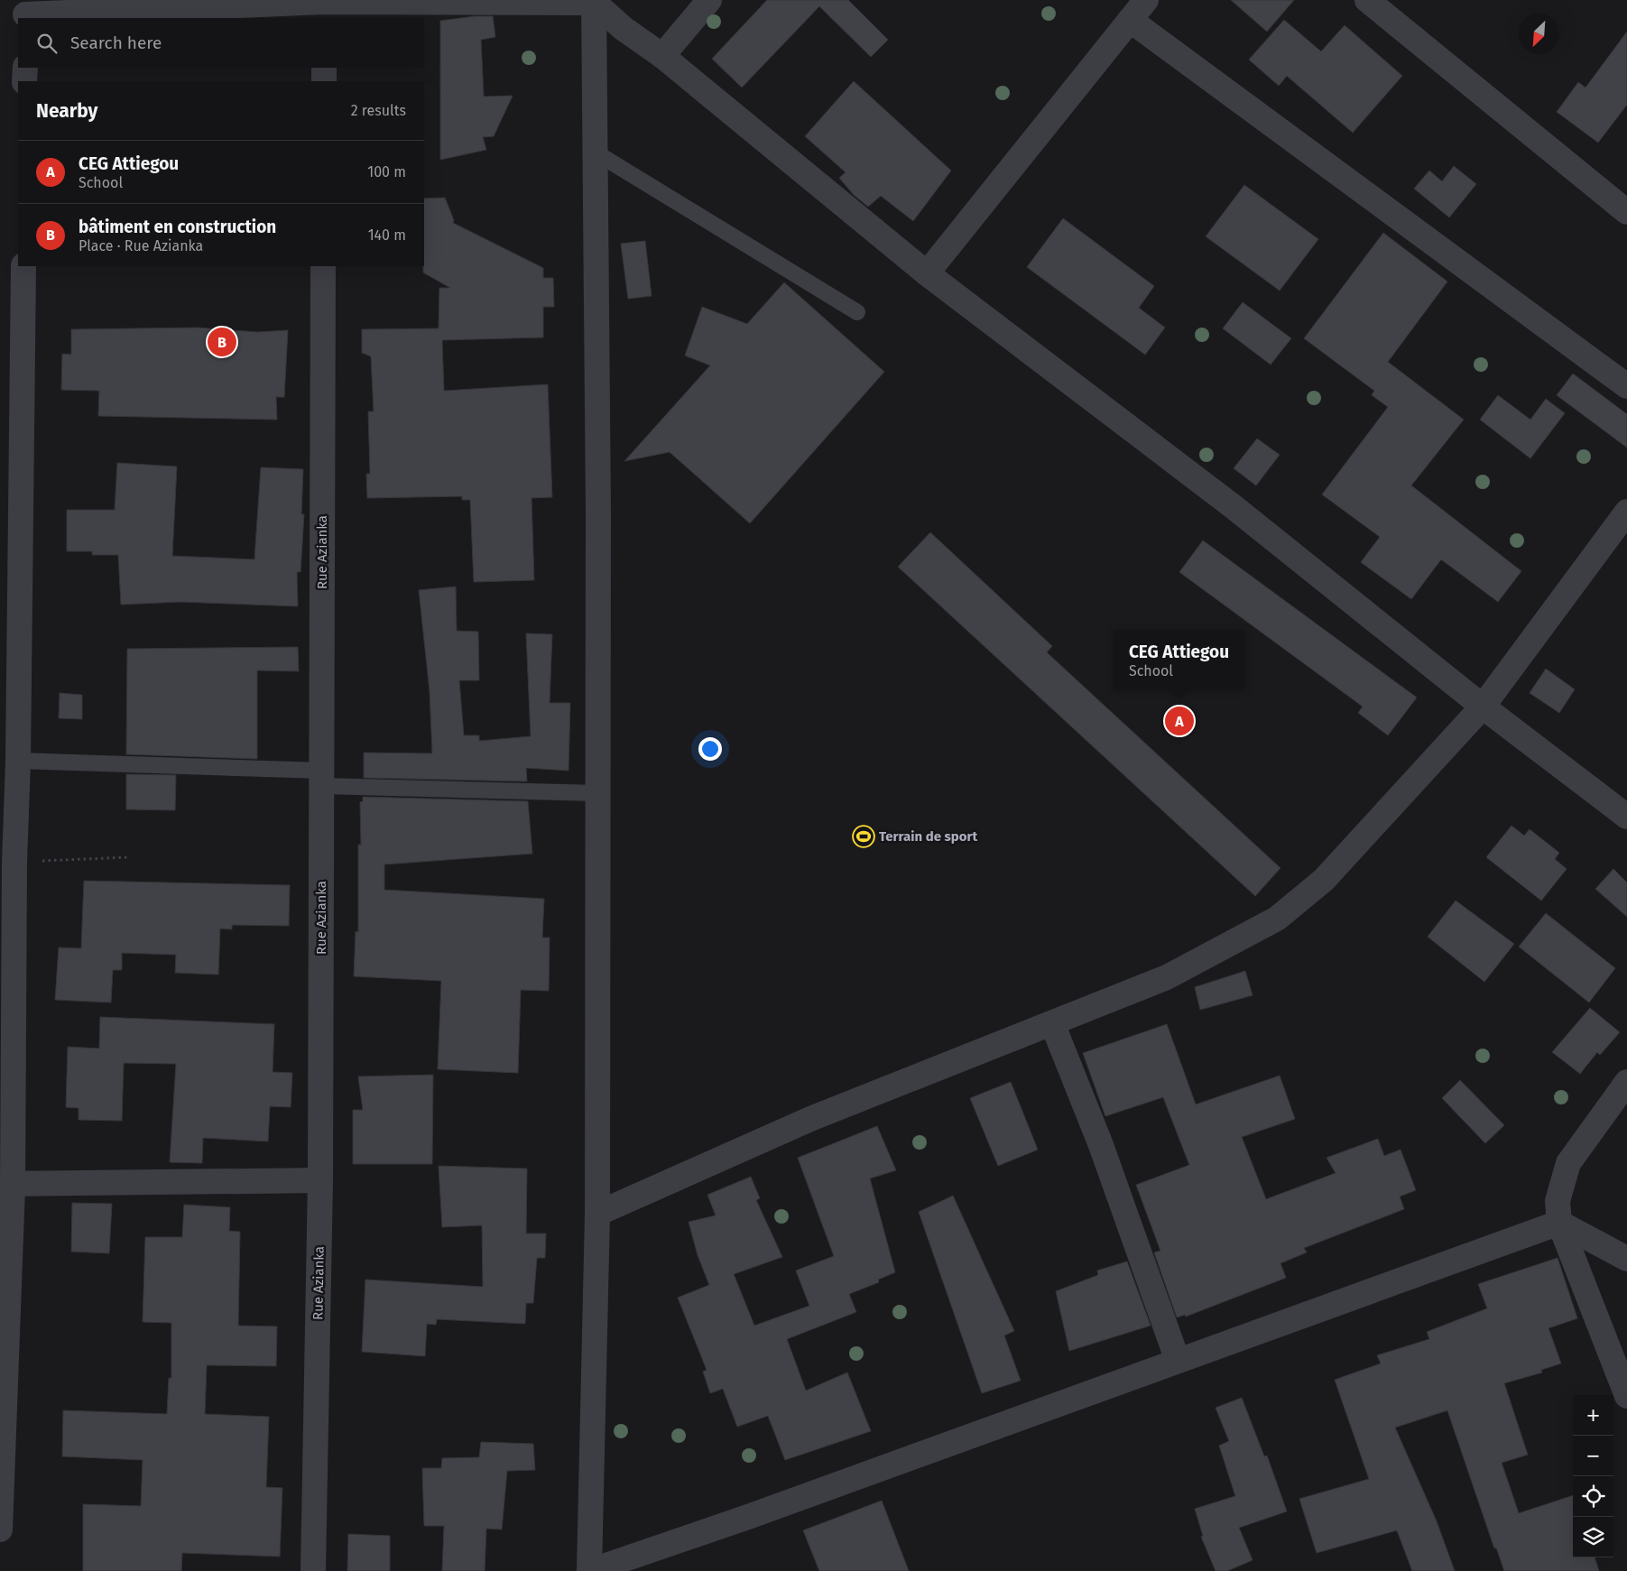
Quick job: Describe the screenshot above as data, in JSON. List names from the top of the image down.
{
  "streets": {
    "street": ["Rue Azianka"]
  },
  "places": {
    "sports": ["Terrain de sport"]
  },
  "north": "bottom left",
  "page": {
    "search": "Search here",
    "heading": ["Nearby", "2 results"],
    "list": [
      {
        "mark": "A",
        "name": "CEG Attiegou",
        "note": "School",
        "value": "100 m"
      },
      {
        "mark": "B",
        "name": "bâtiment en construction",
        "note": "Place · Rue Azianka",
        "value": "140 m"
      }
    ],
    "pins": ["B", "A"],
    "popup": ["CEG Attiegou", "School"],
    "map_buttons": ["+", "−"]
  }
}
